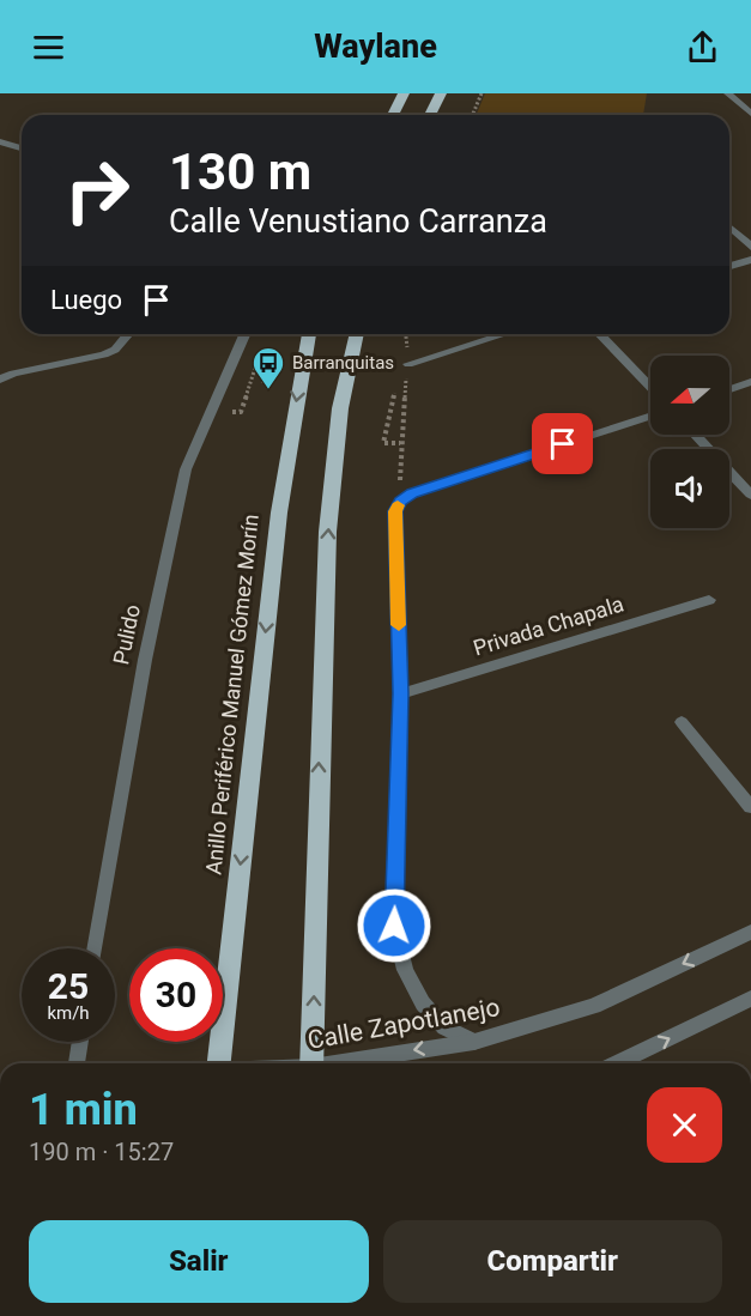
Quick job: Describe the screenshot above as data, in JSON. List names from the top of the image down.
{
  "streets": {
    "highway": ["Anillo Periférico Manuel Gómez Morín"],
    "street": ["Privada Chapala", "Pulido", "Calle Zapotlanejo"]
  },
  "places": {
    "bus stop": ["Barranquitas"]
  },
  "north": "left",
  "page": {
    "header": "Waylane",
    "turn": ["130 m", "Calle Venustiano Carranza"],
    "then": "Luego",
    "speed": "25 km/h",
    "limit": "30",
    "heading": ["1 min", "190 m · 15:27"],
    "buttons": ["Salir", "Compartir"]
  }
}
